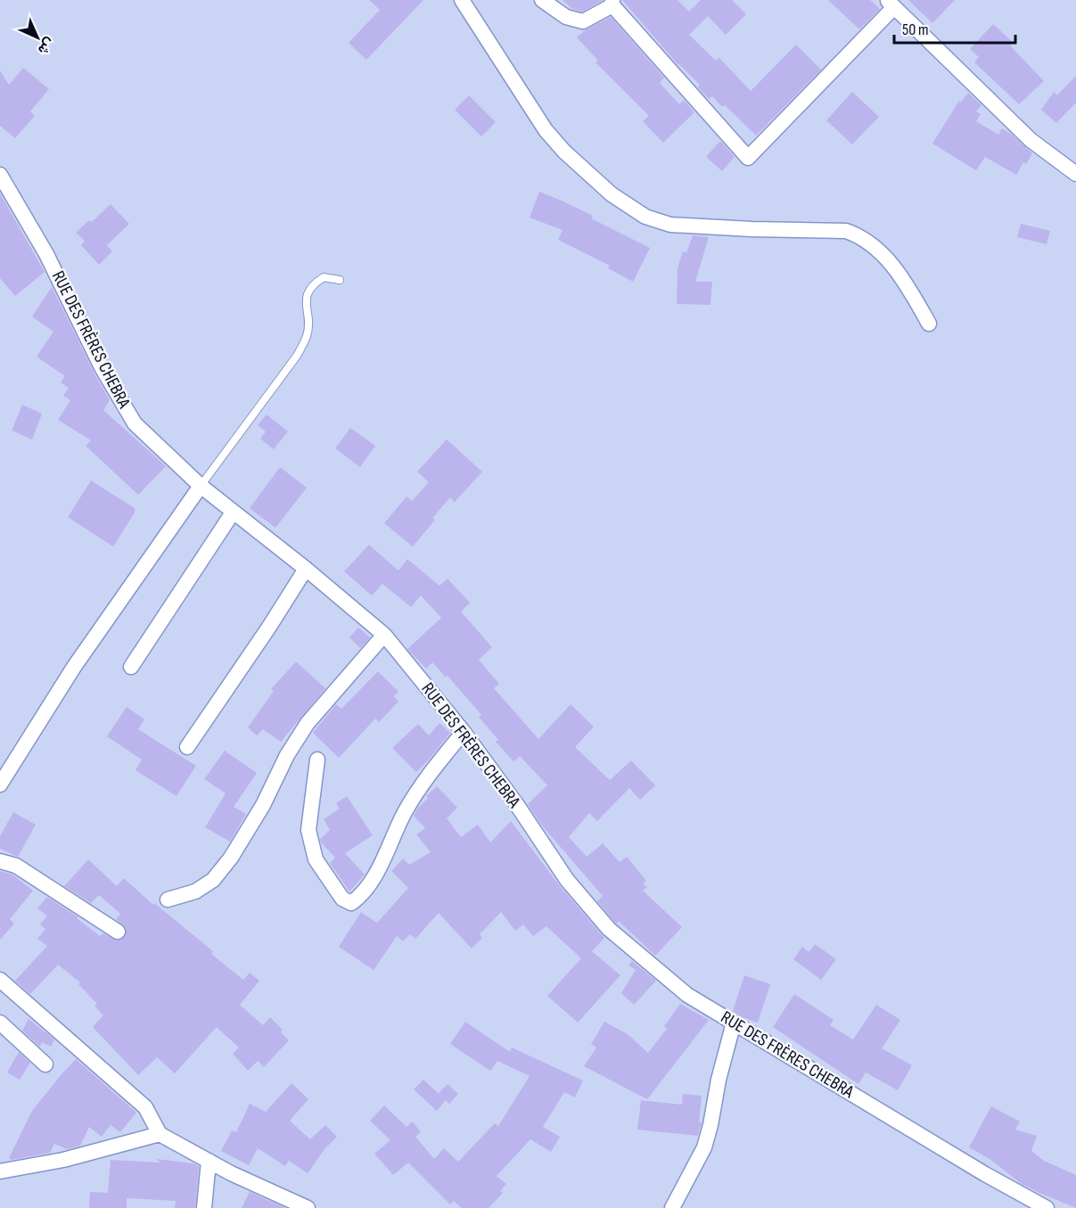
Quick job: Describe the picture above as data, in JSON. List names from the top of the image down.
{
  "streets": {
    "street": ["RUE DES FRÈRES CHEBRA"]
  },
  "scale_bar": "50 m",
  "north": "bottom right"
}
